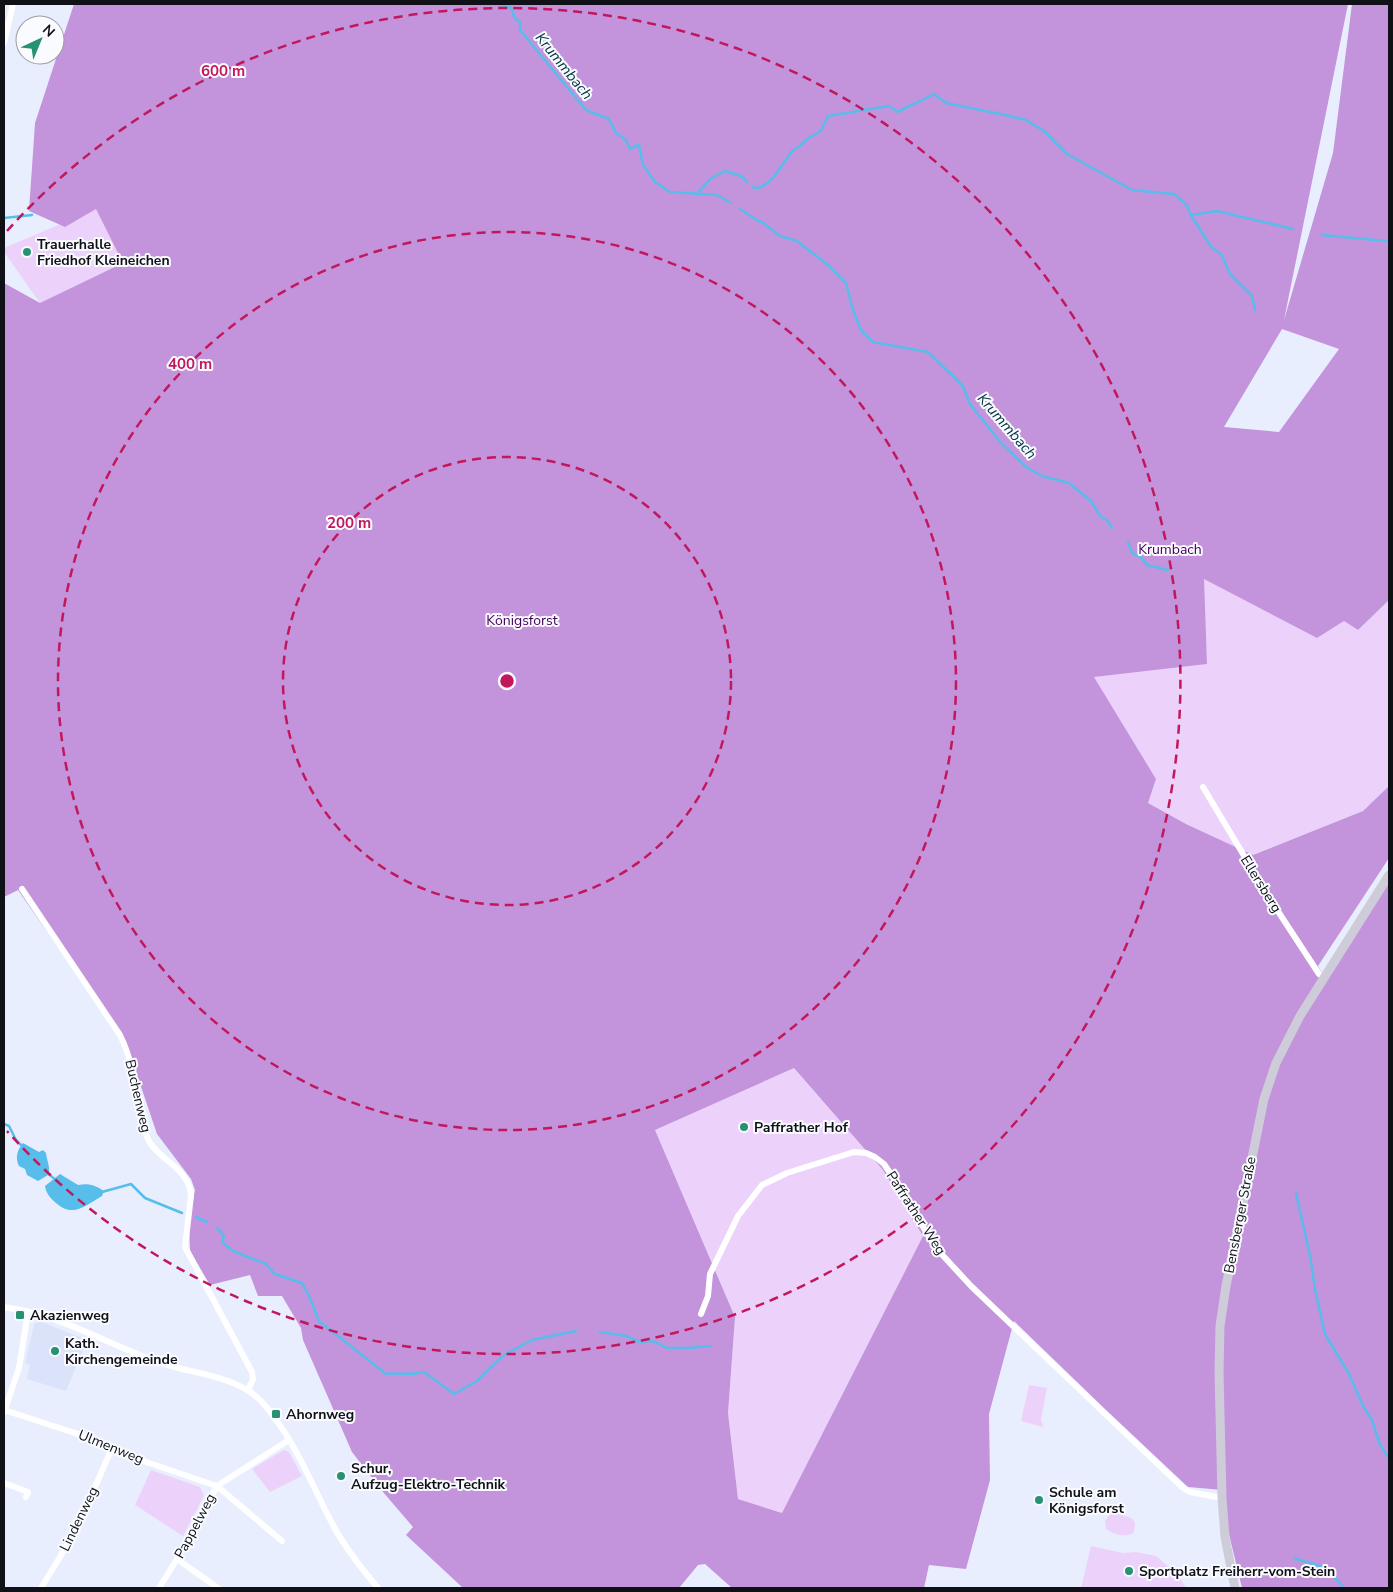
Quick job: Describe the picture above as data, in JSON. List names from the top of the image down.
{
  "streets": {
    "main road": ["Bensberger Straße"],
    "street": [
      "Ellersberg",
      "Buchenweg",
      "Paffrather Weg",
      "Ulmenweg",
      "Lindenweg",
      "Pappelweg"
    ]
  },
  "crossings": [
    ["Ellersberg", "Bensberger Straße"],
    ["Paffrather Weg", "Bensberger Straße"],
    ["Ulmenweg", "Lindenweg"],
    ["Ulmenweg", "Pappelweg"]
  ],
  "water": ["Krummbach"],
  "parks": ["Krumbach", "Königsforst"],
  "places": {
    "other": [
      "Trauerhalle Friedhof Kleineichen",
      "Paffrather Hof",
      "Kath. Kirchengemeinde",
      "Schur, Aufzug-Elektro-Technik",
      "Schule am Königsforst",
      "Sportplatz Freiherr-vom-Stein"
    ],
    "transit": ["Akazienweg", "Ahornweg"]
  },
  "north": "top right",
  "rings": ["600 m", "400 m", "200 m"]
}
